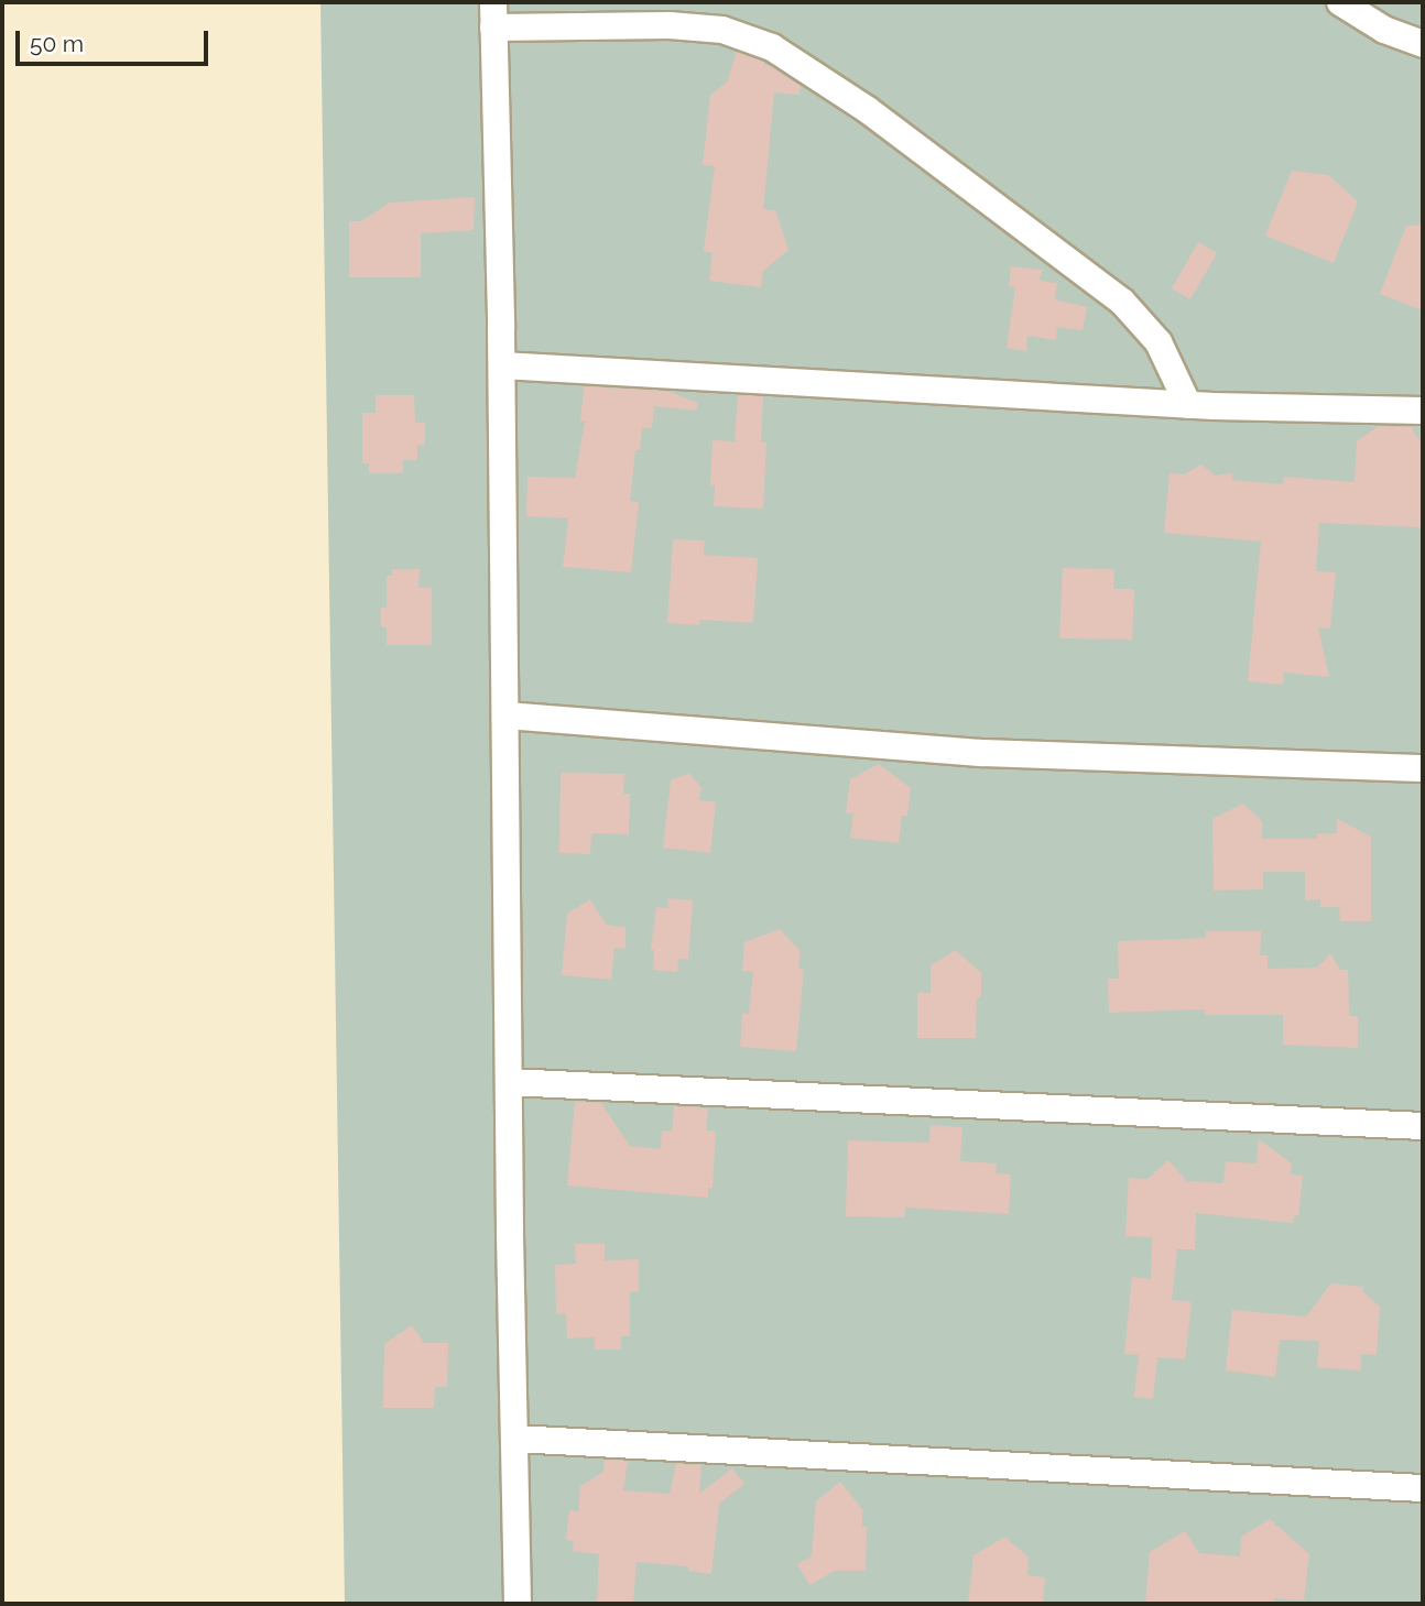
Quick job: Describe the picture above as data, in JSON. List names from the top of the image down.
{
  "scale_bar": "50 m"
}
